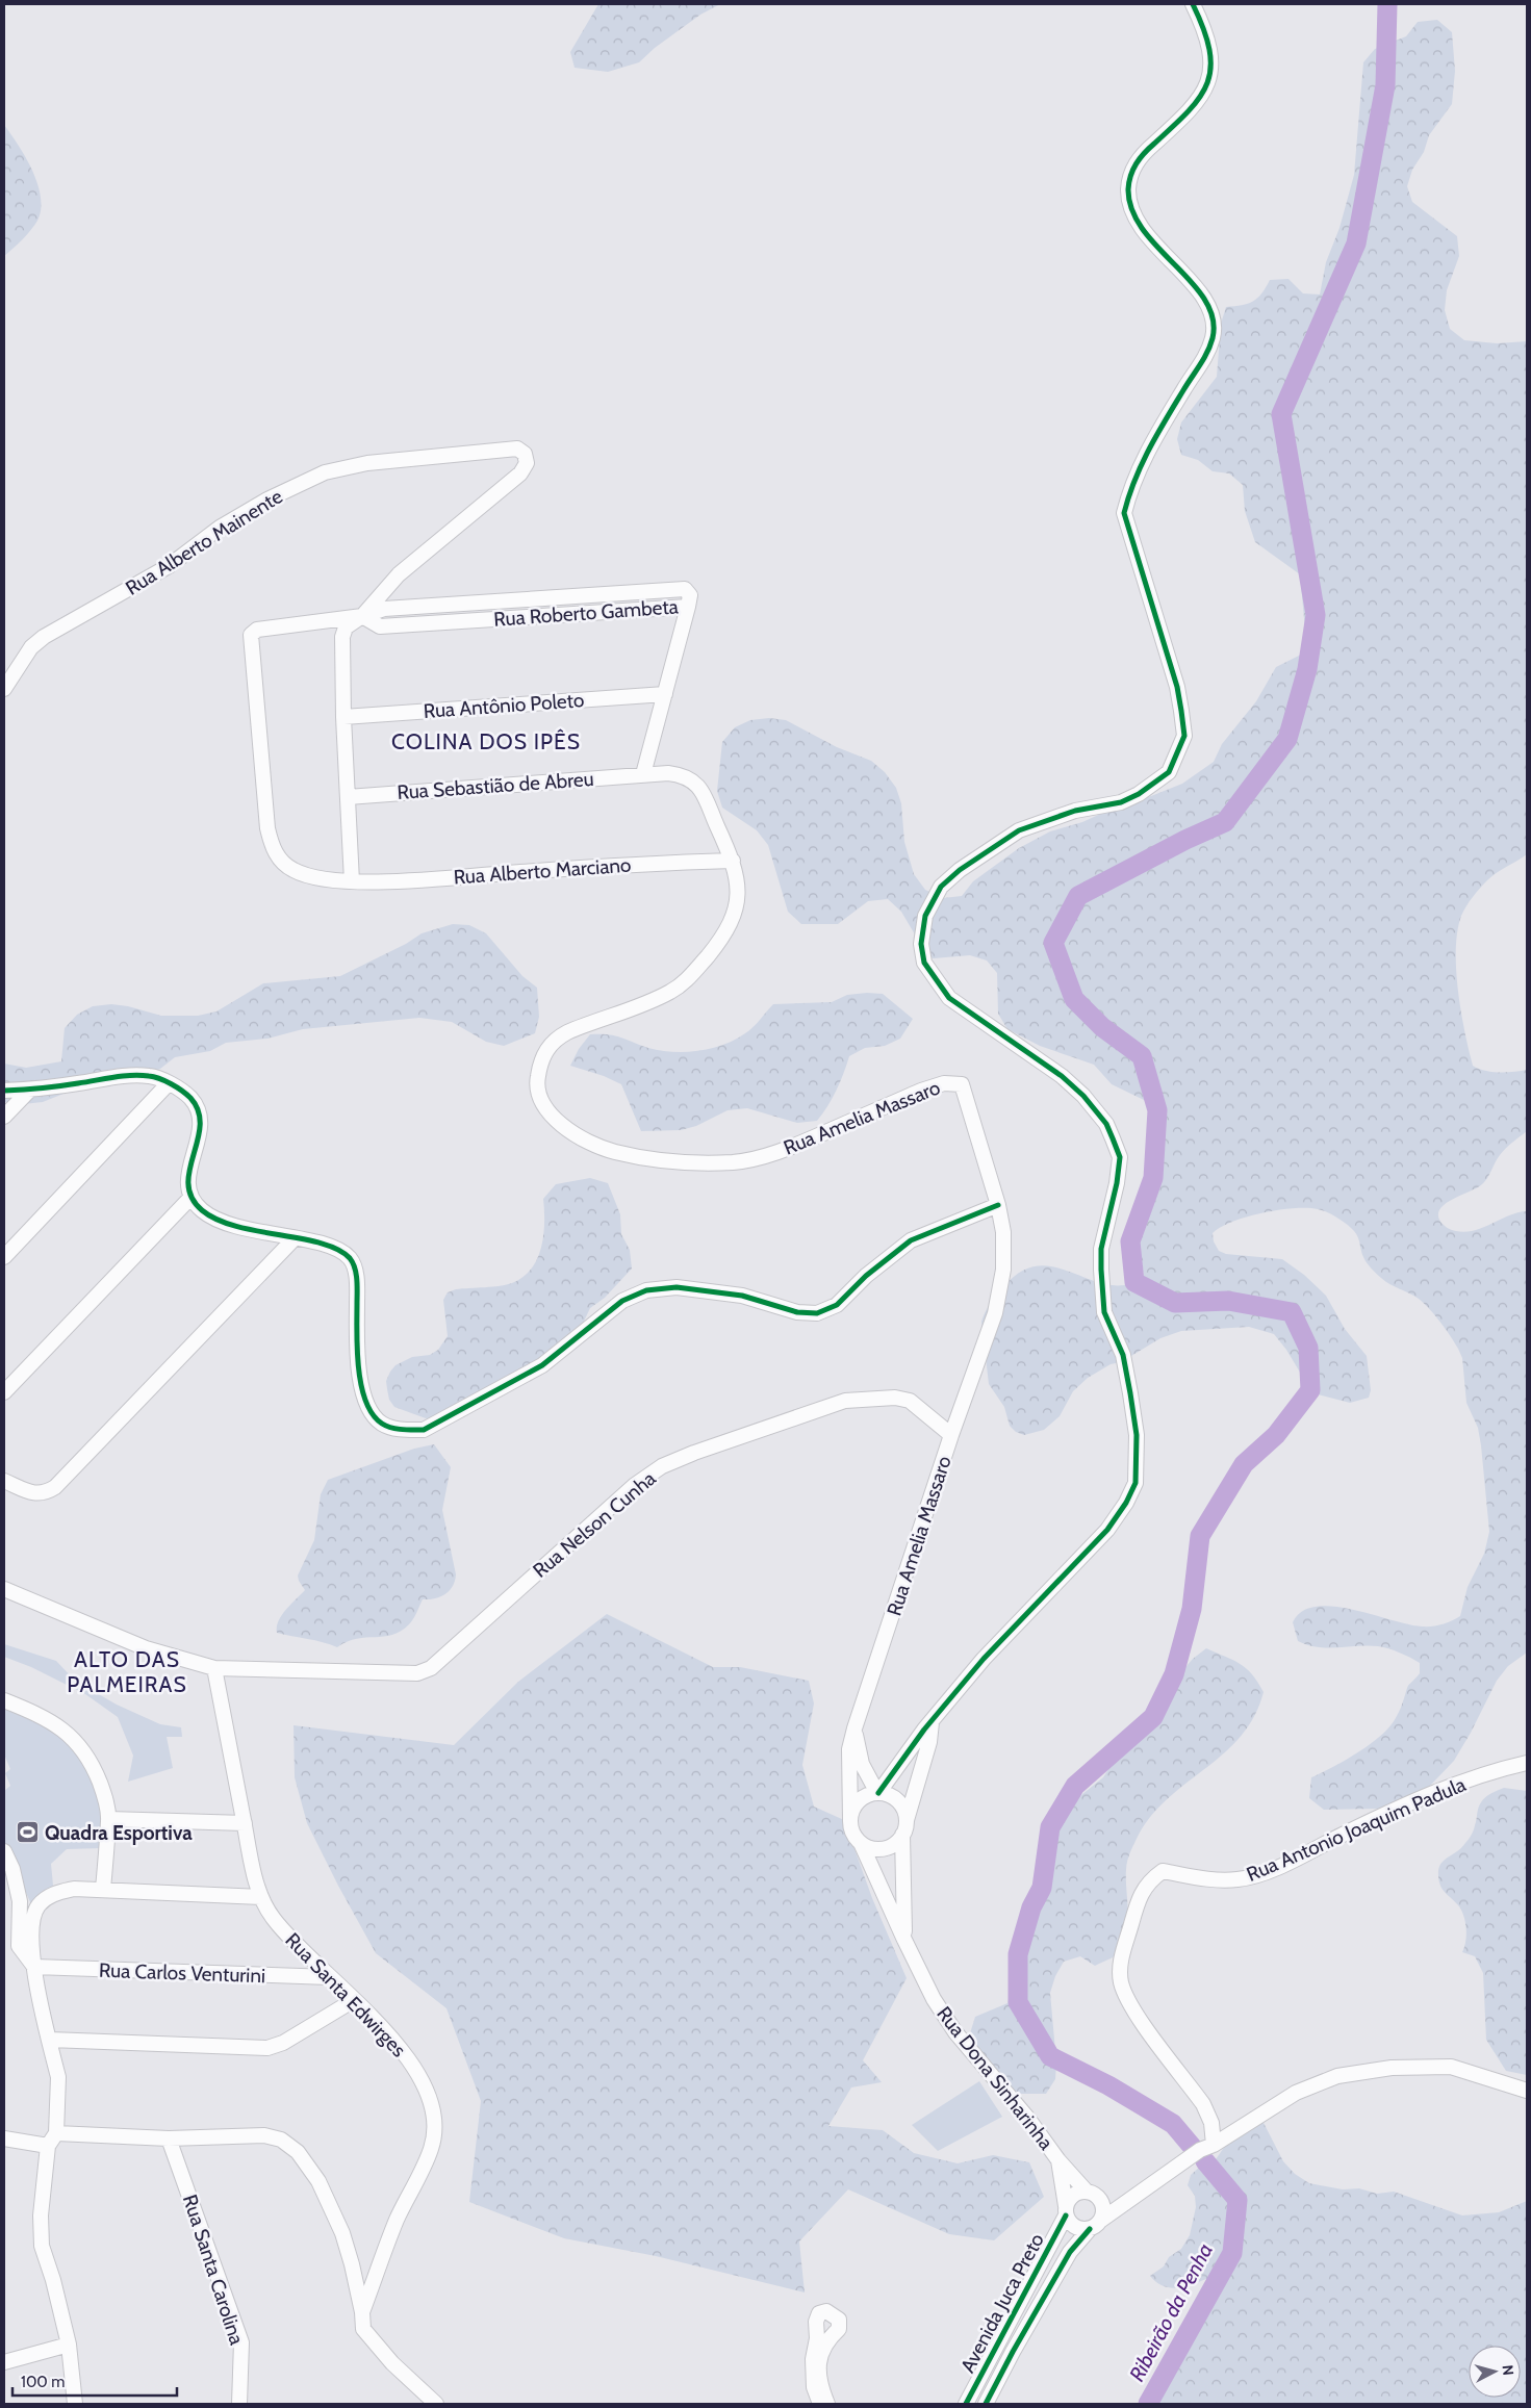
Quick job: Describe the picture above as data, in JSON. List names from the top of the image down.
{
  "streets": {
    "street": [
      "Rua Alberto Mainente",
      "Rua Roberto Gambeta",
      "Rua Antônio Poleto",
      "Rua Sebastião de Abreu",
      "Rua Alberto Marciano",
      "Rua Amelia Massaro",
      "Rua Nelson Cunha",
      "Rua Antonio Joaquim Padula",
      "Rua Carlos Venturini",
      "Rua Santa Edwirges",
      "Rua Dona Sinharinha",
      "Rua Santa Carolina",
      "Avenida Juca Preto"
    ]
  },
  "crossings": [
    ["Rua Alberto Mainente", "Rua Roberto Gambeta"],
    ["Rua Alberto Mainente", "Rua Alberto Marciano"],
    ["Rua Roberto Gambeta", "Rua Antônio Poleto"],
    ["Rua Roberto Gambeta", "Rua Alberto Marciano"],
    ["Rua Sebastião de Abreu", "Rua Alberto Marciano"],
    ["Rua Sebastião de Abreu", "Rua Amelia Massaro"],
    ["Rua Alberto Marciano", "Rua Amelia Massaro"],
    ["Rua Amelia Massaro", "Rua Nelson Cunha"],
    ["Rua Amelia Massaro", "Rua Dona Sinharinha"],
    ["Rua Nelson Cunha", "Rua Santa Edwirges"],
    ["Rua Carlos Venturini", "Rua Santa Edwirges"],
    ["Rua Dona Sinharinha", "Avenida Juca Preto"]
  ],
  "districts": ["COLINA DOS IPÊS", "ALTO DAS PALMEIRAS"],
  "water": ["Ribeirão da Penha"],
  "places": {
    "sports": ["Quadra Esportiva"]
  },
  "scale_bar": "100 m",
  "north": "right"
}
